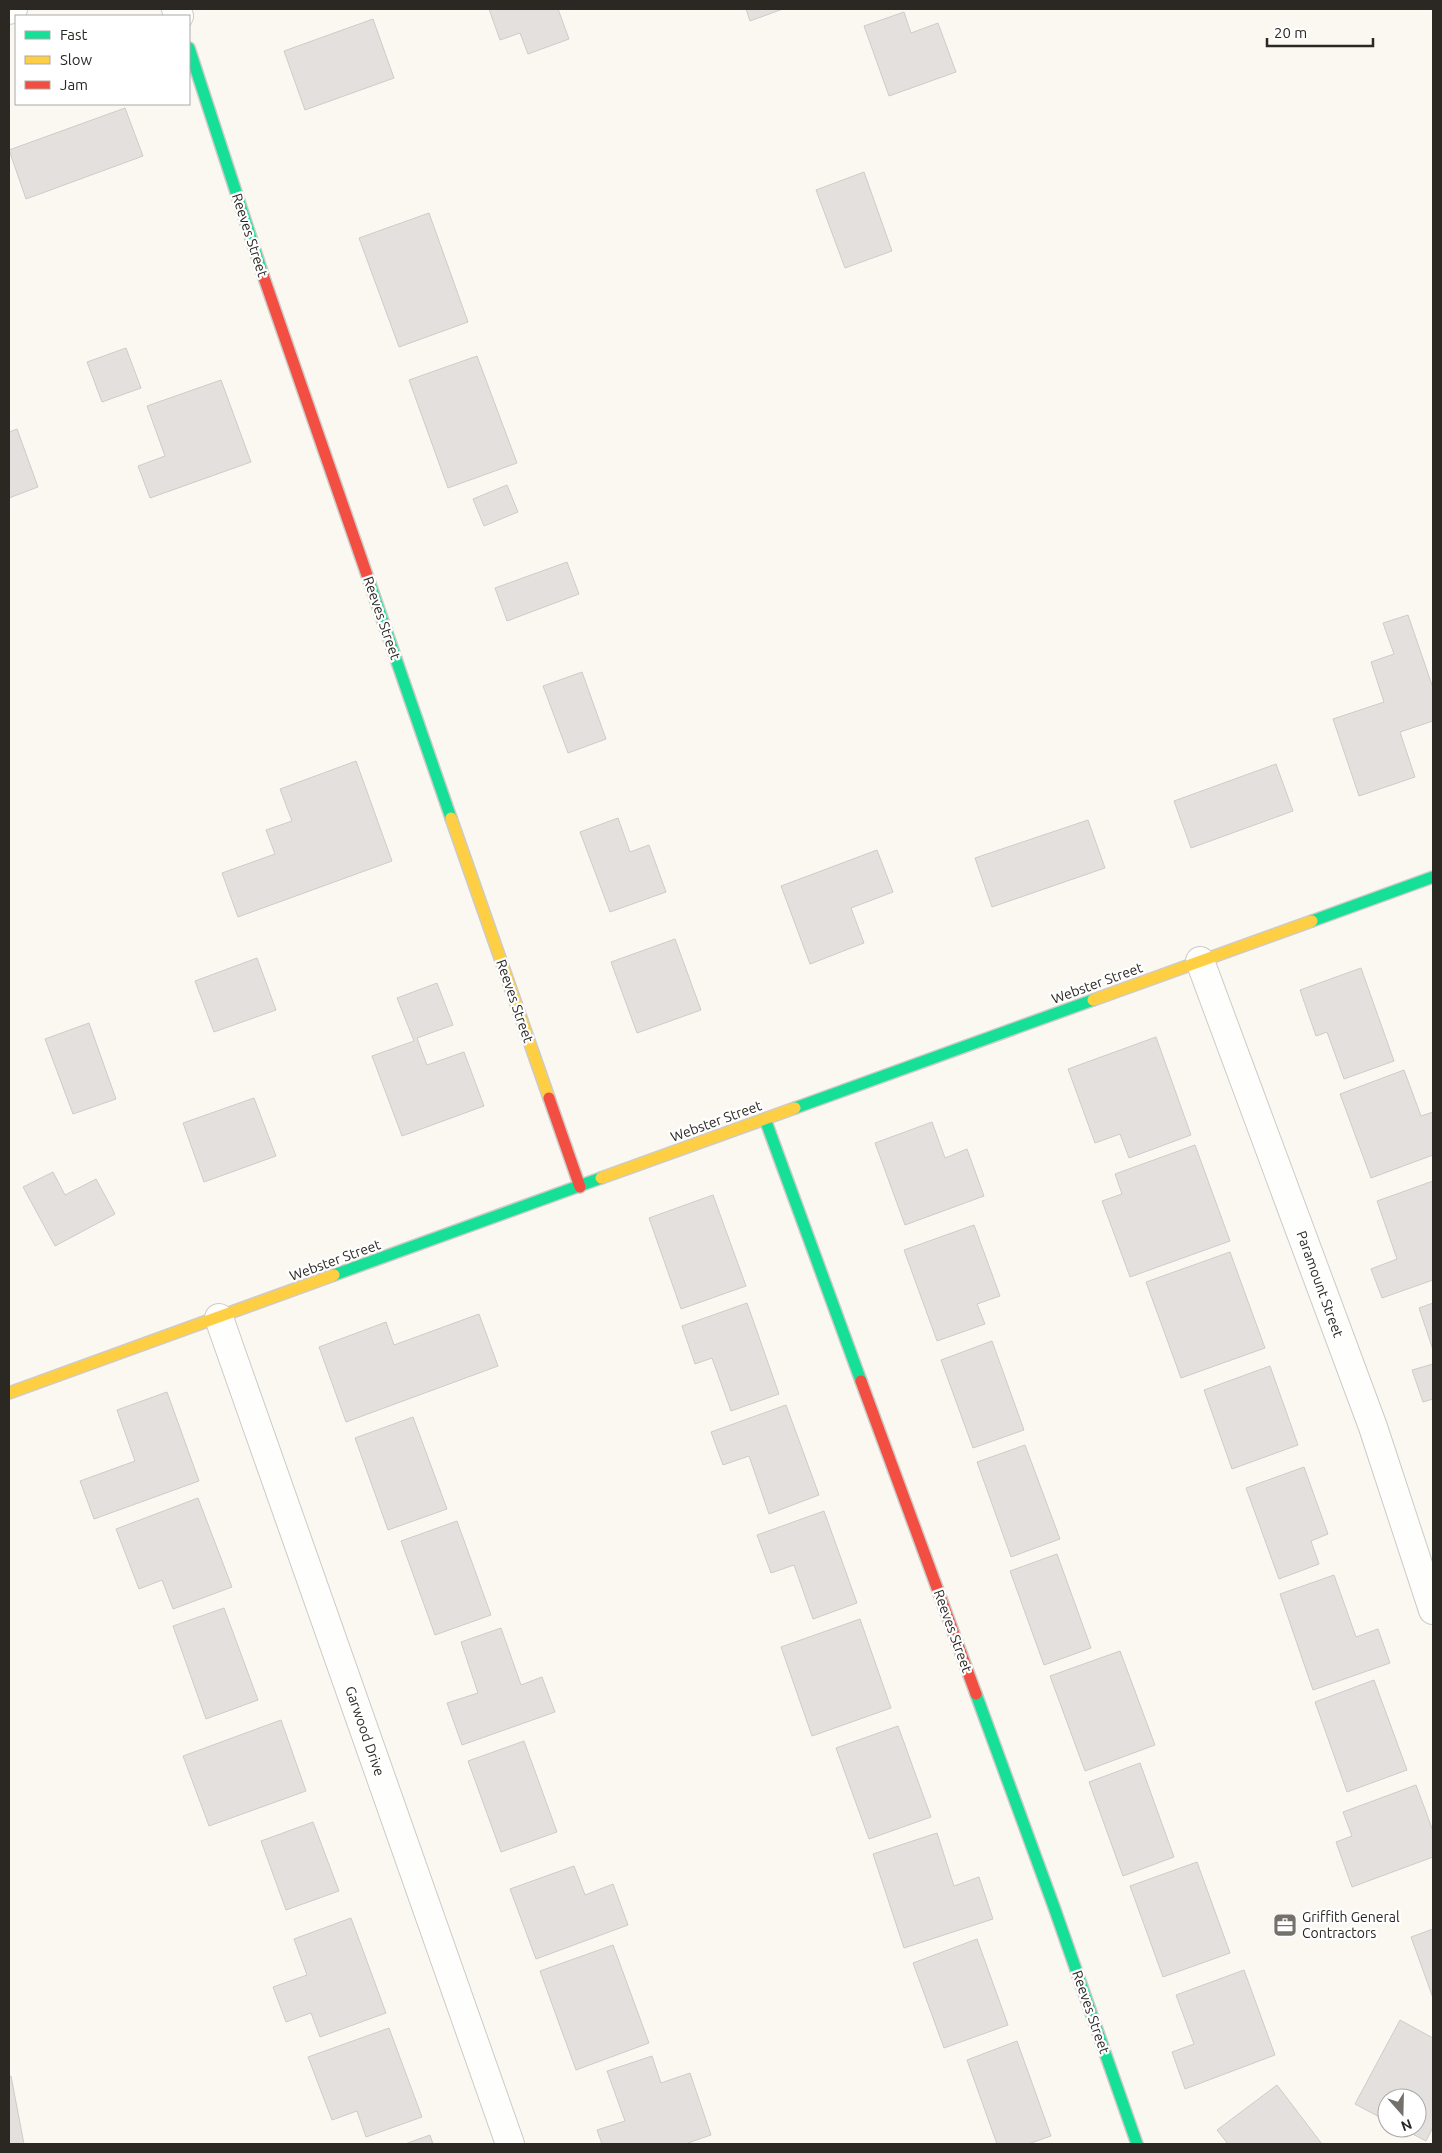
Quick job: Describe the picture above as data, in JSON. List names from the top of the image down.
{
  "streets": {
    "street": [
      "Reeves Street",
      "Webster Street",
      "Paramount Street",
      "Garwood Drive"
    ]
  },
  "crossings": [
    ["Reeves Street", "Webster Street"],
    ["Webster Street", "Paramount Street"],
    ["Webster Street", "Garwood Drive"]
  ],
  "places": {
    "office": ["Griffith General Contractors"]
  },
  "legend": ["Fast", "Slow", "Jam"],
  "scale_bar": "20 m",
  "north": "bottom"
}
